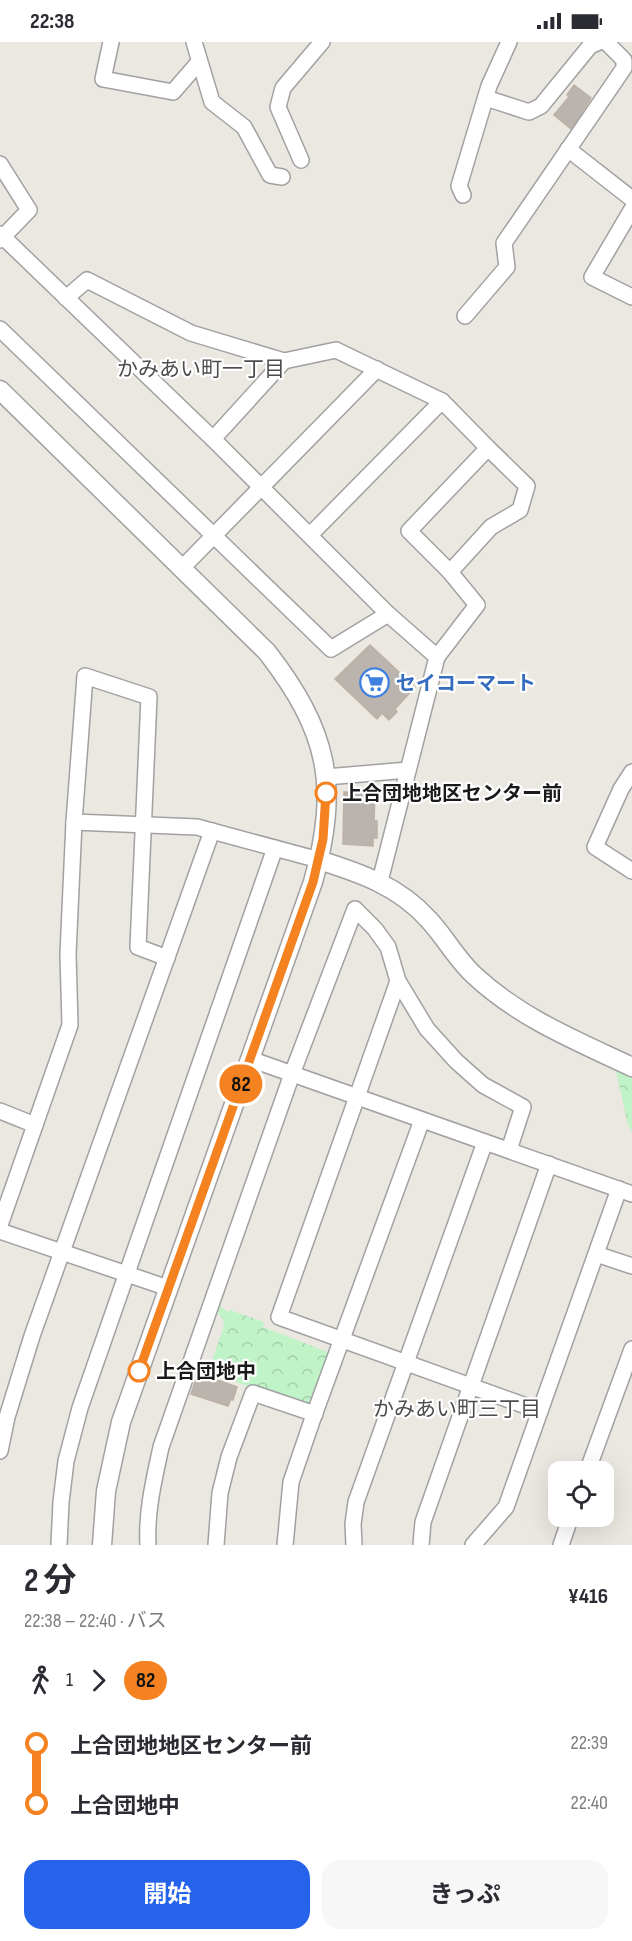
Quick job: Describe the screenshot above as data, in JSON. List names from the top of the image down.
{
  "districts": ["かみあい町一丁目", "かみあい町三丁目"],
  "places": {
    "supermarket": ["セイコーマート"],
    "other": ["上合団地地区センター前", "上合団地中"]
  },
  "lines": ["bus line 82"],
  "page": {
    "status": "22:38",
    "on_map": "82",
    "heading": ["2 分", "22:38 – 22:40 · バス", "¥416"],
    "legs": ["1", "82"],
    "list": [
      {
        "name": "上合団地地区センター前",
        "value": "22:39"
      },
      {
        "name": "上合団地中",
        "value": "22:40"
      }
    ],
    "buttons": ["開始", "きっぷ"]
  }
}
